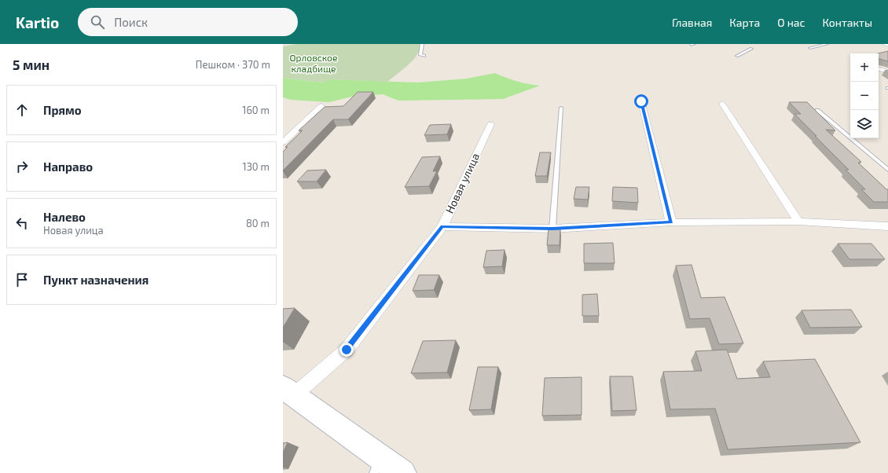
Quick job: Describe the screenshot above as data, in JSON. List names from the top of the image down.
{
  "streets": {
    "street": ["Новая улица"]
  },
  "parks": ["Орловское кладбище"],
  "page": {
    "header": "Kartio",
    "search": "Поиск",
    "nav": [
      "Главная",
      "Карта",
      "О нас",
      "Контакты"
    ],
    "heading": ["5 мин", "Пешком · 370 m"],
    "map_buttons": ["+", "−"],
    "list": [
      ["Прямо", "160 m"],
      ["Направо", "130 m"],
      ["Налево", "Новая улица", "80 m"],
      "Пункт назначения"
    ]
  }
}
